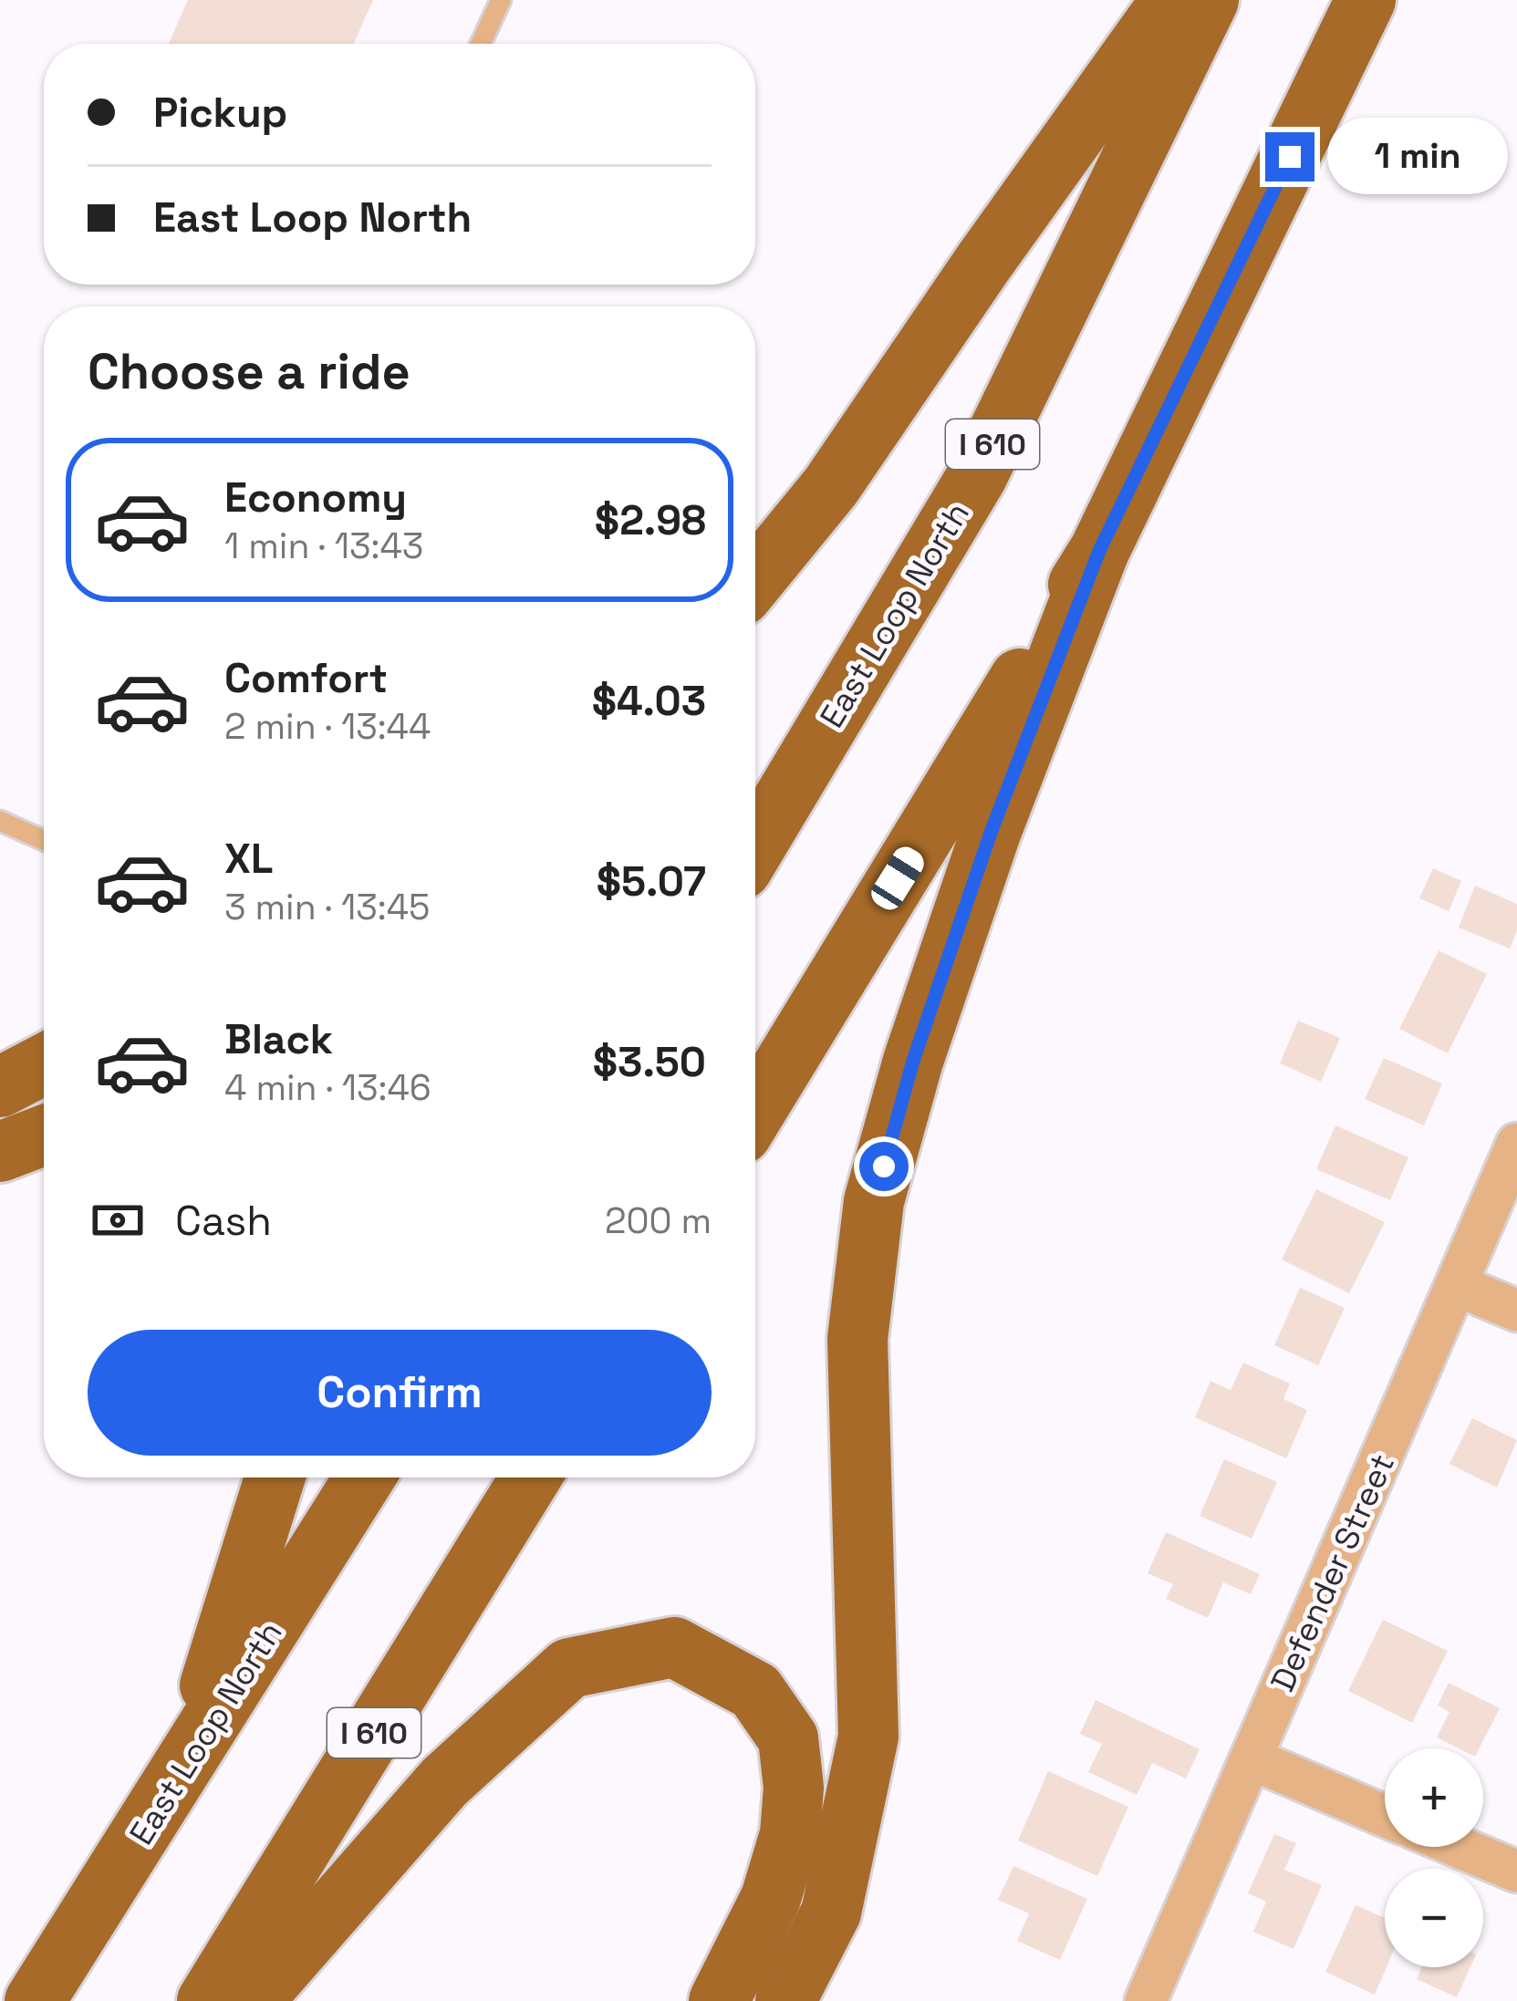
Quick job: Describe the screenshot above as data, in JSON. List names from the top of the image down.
{
  "streets": {
    "highway": ["I 610", "East Loop North"],
    "street": ["Defender Street"]
  },
  "page": {
    "banner": ["Pickup", "East Loop North"],
    "bubble": "1 min",
    "heading": "Choose a ride",
    "list": [
      {
        "name": "Economy",
        "note": "1 min · 13:43",
        "value": "$2.98"
      },
      {
        "name": "Comfort",
        "note": "2 min · 13:44",
        "value": "$4.03"
      },
      {
        "name": "XL",
        "note": "3 min · 13:45",
        "value": "$5.07"
      },
      {
        "name": "Black",
        "note": "4 min · 13:46",
        "value": "$3.50"
      }
    ],
    "pay": ["Cash", "200 m"],
    "buttons": "Confirm",
    "map_buttons": ["+", "−"]
  }
}
